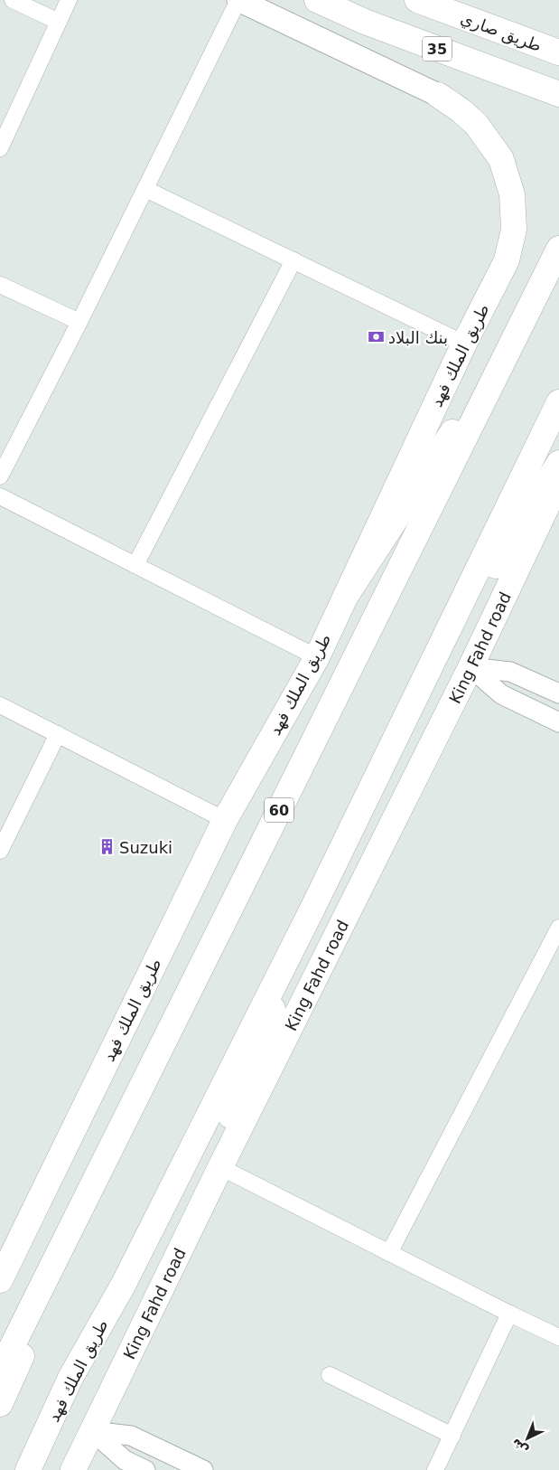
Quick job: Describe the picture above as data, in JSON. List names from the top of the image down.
{
  "streets": {
    "main road": [
      "طريق صاري",
      "35",
      "طريق الملك فهد",
      "King Fahd road",
      "60"
    ]
  },
  "crossings": [
    ["طريق الملك فهد", "King Fahd road"]
  ],
  "places": {
    "bank": ["بنك البلاد"],
    "building": ["Suzuki"]
  },
  "north": "bottom left"
}
